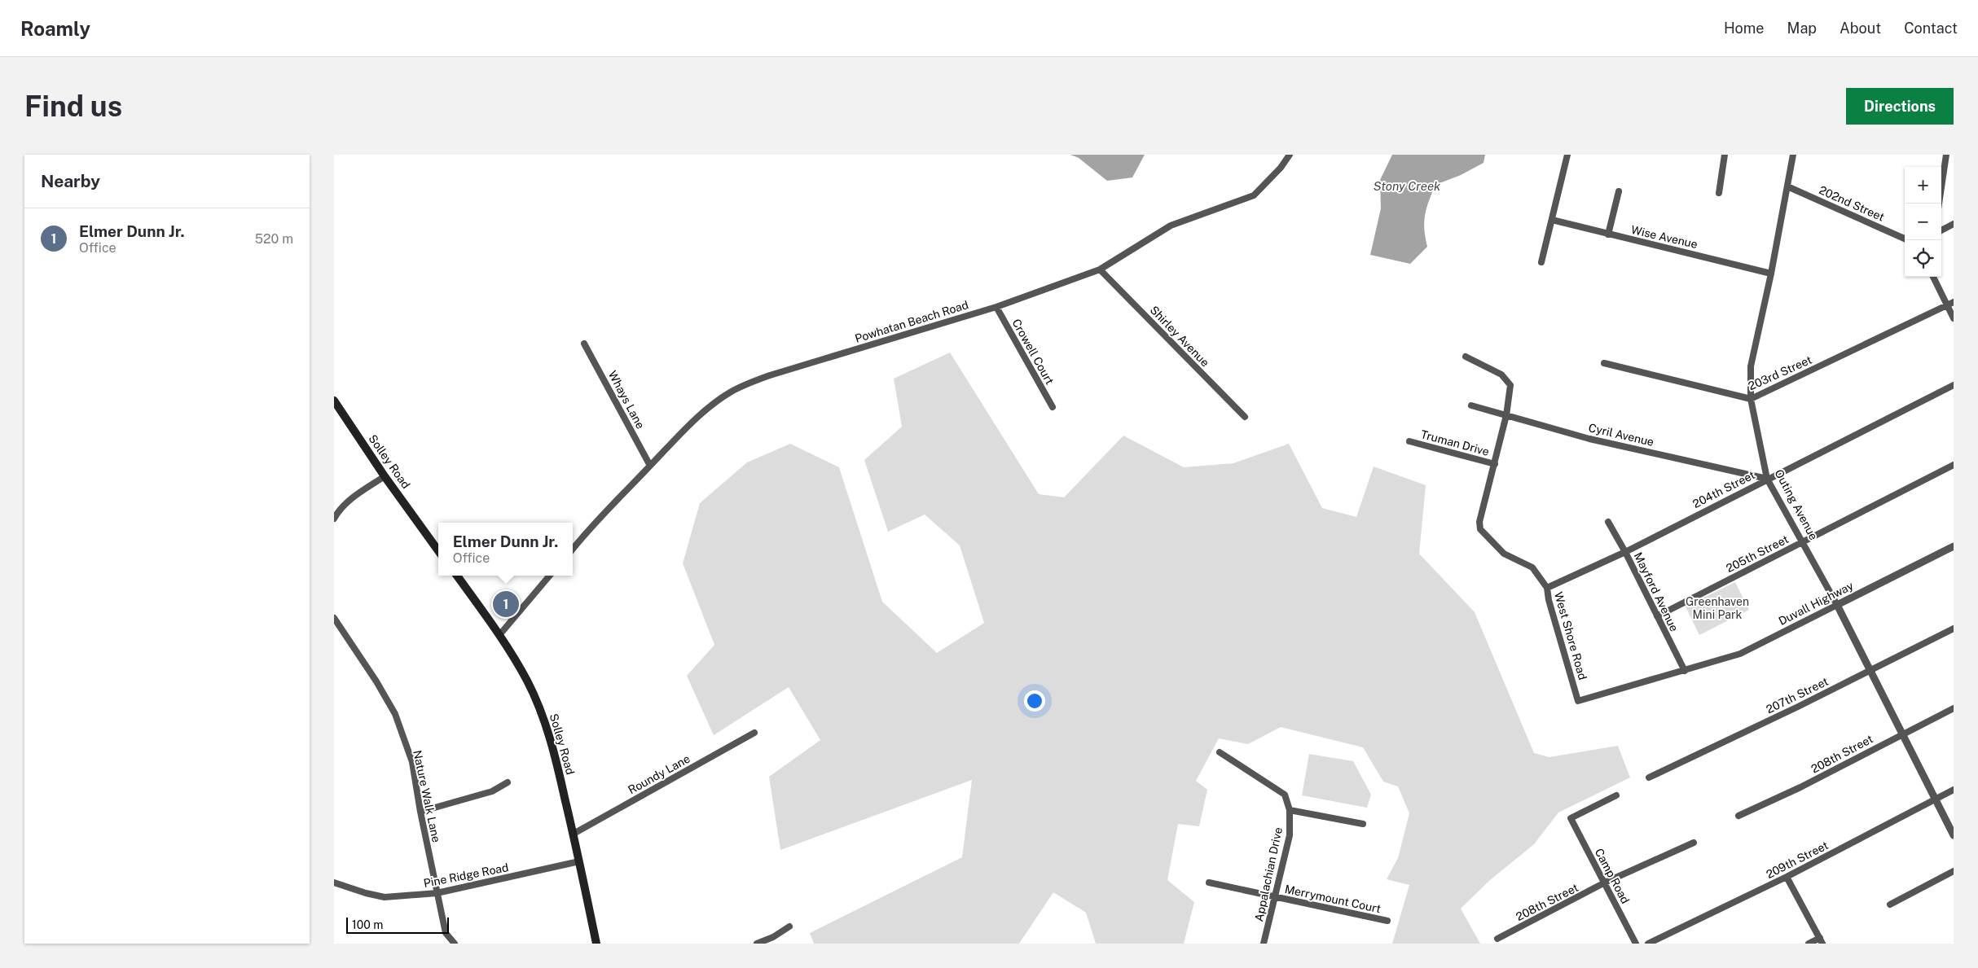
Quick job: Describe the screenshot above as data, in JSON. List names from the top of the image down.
{
  "streets": {
    "main road": ["Solley Road"],
    "street": [
      "202nd Street",
      "Wise Avenue",
      "Powhatan Beach Road",
      "Shirley Avenue",
      "Crowell Court",
      "203rd Street",
      "Whays Lane",
      "Cyril Avenue",
      "Truman Drive",
      "204th Street",
      "Outing Avenue",
      "205th Street",
      "Mayford Avenue",
      "Duvall Highway",
      "West Shore Road",
      "207th Street",
      "208th Street",
      "Roundy Lane",
      "Nature Walk Lane",
      "209th Street",
      "Appalachian Drive",
      "Pine Ridge Road",
      "Camp Road",
      "Merrymount Court"
    ]
  },
  "crossings": [
    ["202nd Street", "Outing Avenue"],
    ["Wise Avenue", "Outing Avenue"],
    ["Powhatan Beach Road", "Shirley Avenue"],
    ["Powhatan Beach Road", "Crowell Court"],
    ["Powhatan Beach Road", "Whays Lane"],
    ["203rd Street", "Outing Avenue"],
    ["Cyril Avenue", "204th Street"],
    ["Cyril Avenue", "Outing Avenue"],
    ["Cyril Avenue", "West Shore Road"],
    ["Truman Drive", "West Shore Road"],
    ["Solley Road", "Roundy Lane"],
    ["Solley Road", "Pine Ridge Road"],
    ["204th Street", "Outing Avenue"],
    ["204th Street", "Mayford Avenue"],
    ["204th Street", "West Shore Road"],
    ["Outing Avenue", "205th Street"],
    ["Outing Avenue", "Duvall Highway"],
    ["Outing Avenue", "207th Street"],
    ["Outing Avenue", "208th Street"],
    ["Outing Avenue", "209th Street"],
    ["205th Street", "Mayford Avenue"],
    ["Mayford Avenue", "Duvall Highway"],
    ["Mayford Avenue", "West Shore Road"],
    ["Duvall Highway", "West Shore Road"],
    ["208th Street", "Camp Road"],
    ["Nature Walk Lane", "Pine Ridge Road"],
    ["Appalachian Drive", "Merrymount Court"]
  ],
  "water": ["Stony Creek"],
  "parks": ["Greenhaven Mini Park"],
  "scale_bar": "100 m",
  "page": {
    "header": "Roamly",
    "nav": [
      "Home",
      "Map",
      "About",
      "Contact"
    ],
    "buttons": "Directions",
    "title": "Find us",
    "heading": "Nearby",
    "map_buttons": ["+", "−"],
    "list": [
      {
        "mark": "1",
        "name": "Elmer Dunn Jr.",
        "note": "Office",
        "value": "520 m"
      }
    ],
    "popup": ["Elmer Dunn Jr.", "Office"],
    "pins": "1",
    "scale": "100 m"
  }
}
